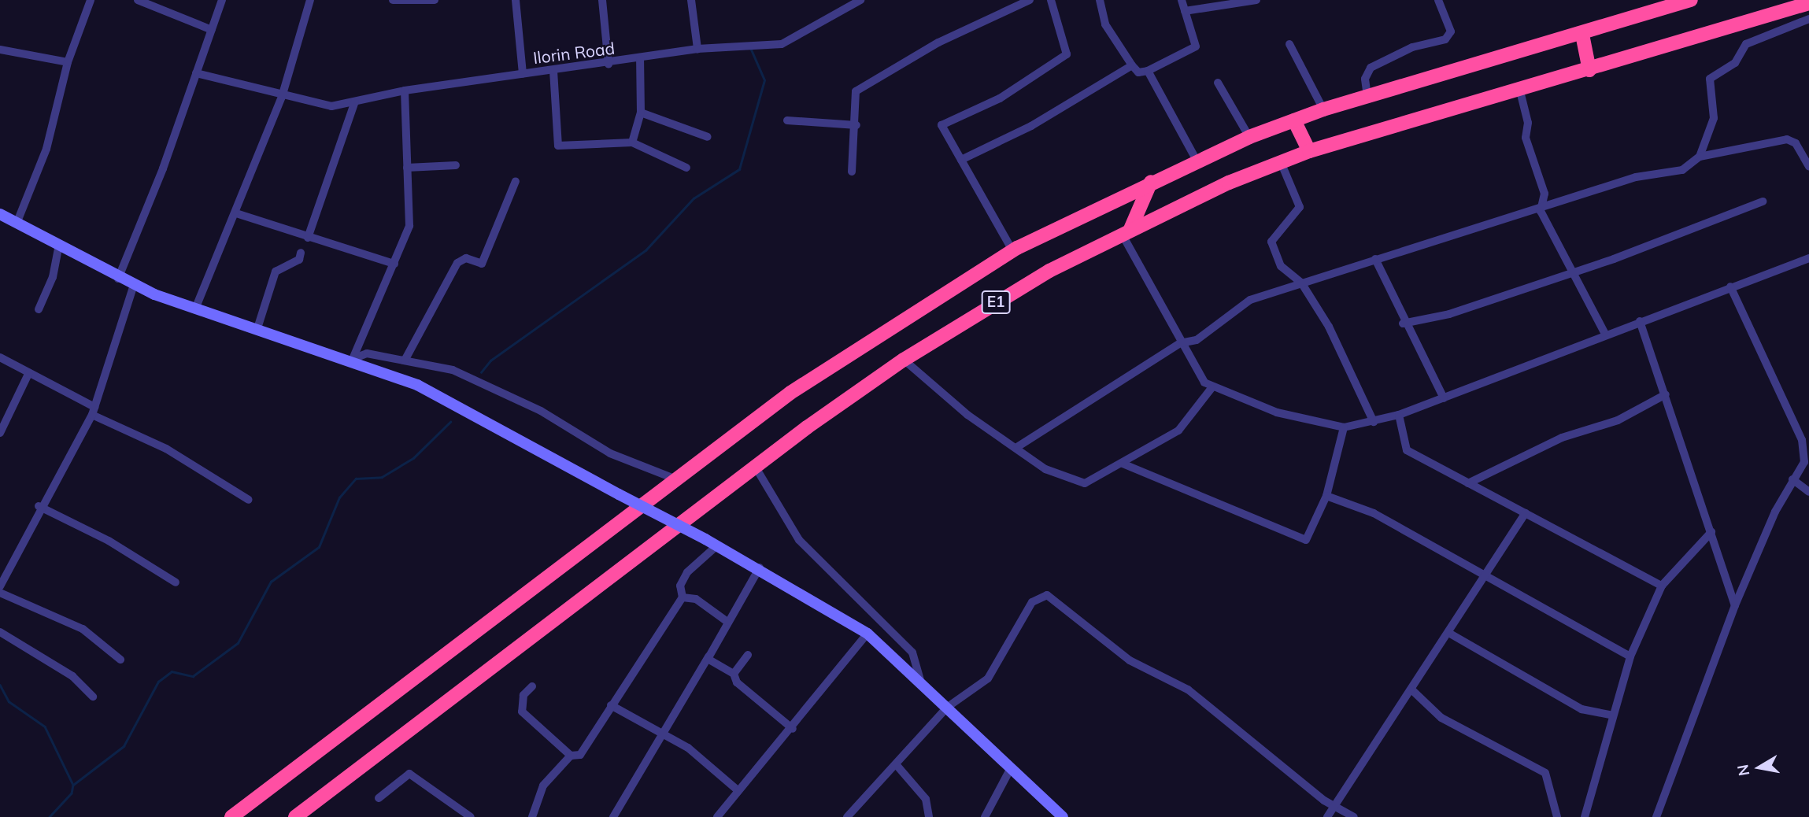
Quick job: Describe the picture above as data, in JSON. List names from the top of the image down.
{
  "streets": {
    "highway": ["E1"],
    "street": ["Ilorin Road"]
  },
  "north": "left"
}
